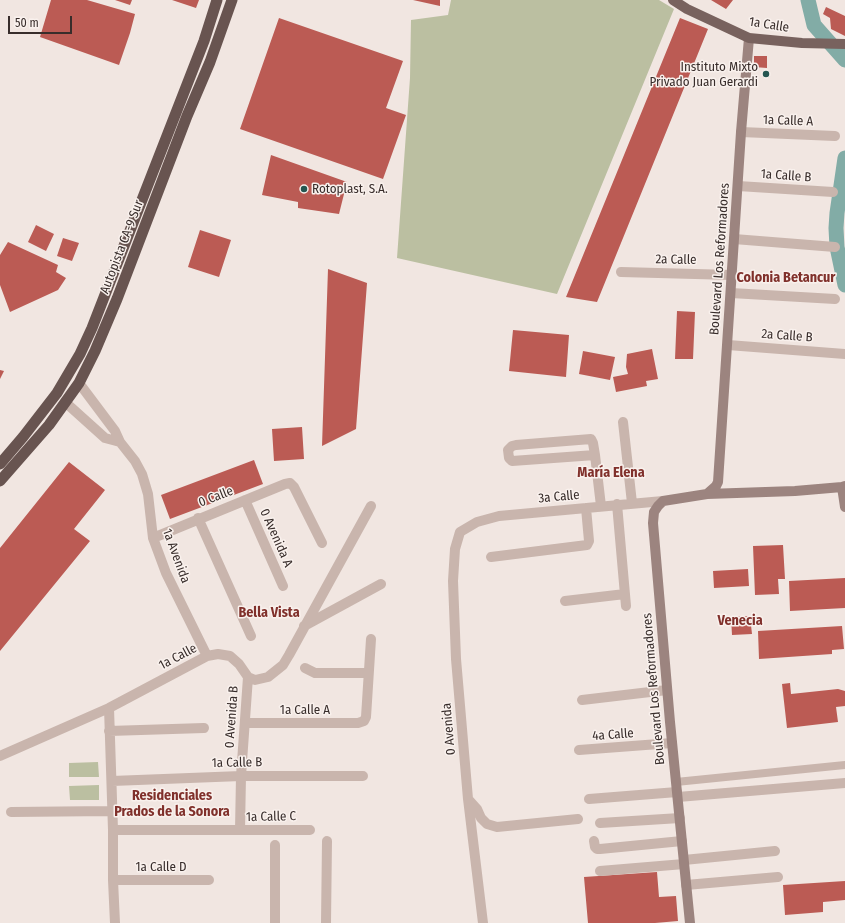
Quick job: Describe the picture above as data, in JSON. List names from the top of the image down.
{
  "streets": {
    "highway": ["Autopista CA-9 Sur"],
    "main road": ["1a Calle", "Boulevard Los Reformadores"],
    "street": [
      "1a Calle A",
      "1a Calle B",
      "2a Calle",
      "2a Calle B",
      "0 Calle",
      "3a Calle",
      "0 Avenida A",
      "1a Avenida",
      "0 Avenida B",
      "0 Avenida",
      "4a Calle",
      "1a Calle C",
      "1a Calle D"
    ]
  },
  "crossings": [
    ["1a Calle", "Boulevard Los Reformadores"],
    ["1a Calle", "1a Avenida"],
    ["1a Calle", "0 Avenida B"],
    ["1a Calle A", "Boulevard Los Reformadores"],
    ["1a Calle A", "0 Avenida B"],
    ["1a Calle B", "Boulevard Los Reformadores"],
    ["1a Calle B", "0 Avenida B"],
    ["Autopista CA-9 Sur", "1a Avenida"],
    ["Boulevard Los Reformadores", "2a Calle"],
    ["Boulevard Los Reformadores", "2a Calle B"],
    ["Boulevard Los Reformadores", "3a Calle"],
    ["Boulevard Los Reformadores", "4a Calle"],
    ["0 Calle", "0 Avenida A"],
    ["0 Calle", "1a Avenida"],
    ["3a Calle", "0 Avenida"],
    ["0 Avenida B", "1a Calle C"]
  ],
  "districts": [
    "Colonia Betancur",
    "María Elena",
    "Bella Vista",
    "Venecia",
    "Residenciales Prados de la Sonora"
  ],
  "places": ["Instituto Mixto Privado Juan Gerardi", "Rotoplast, S.A."],
  "scale_bar": "50 m"
}
